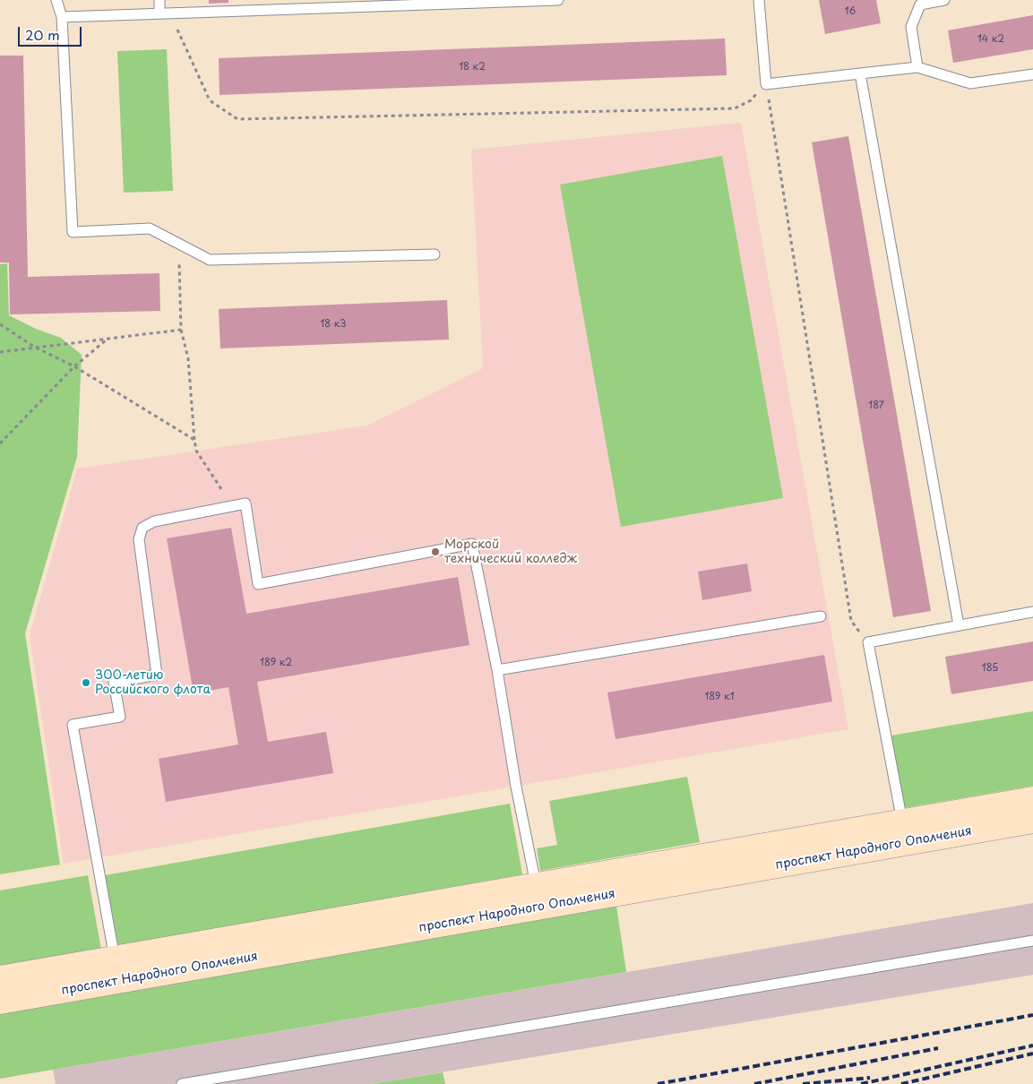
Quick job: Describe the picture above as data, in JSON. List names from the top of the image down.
{
  "streets": {
    "main road": ["проспект Народного Ополчения"]
  },
  "places": ["Морской технический колледж", "300-летию Российского флота"],
  "house_numbers": [
    "16",
    "14 к2",
    "18 к2",
    "18 к3",
    "187",
    "189 к2",
    "185",
    "189 к1"
  ],
  "scale_bar": "20 m"
}
